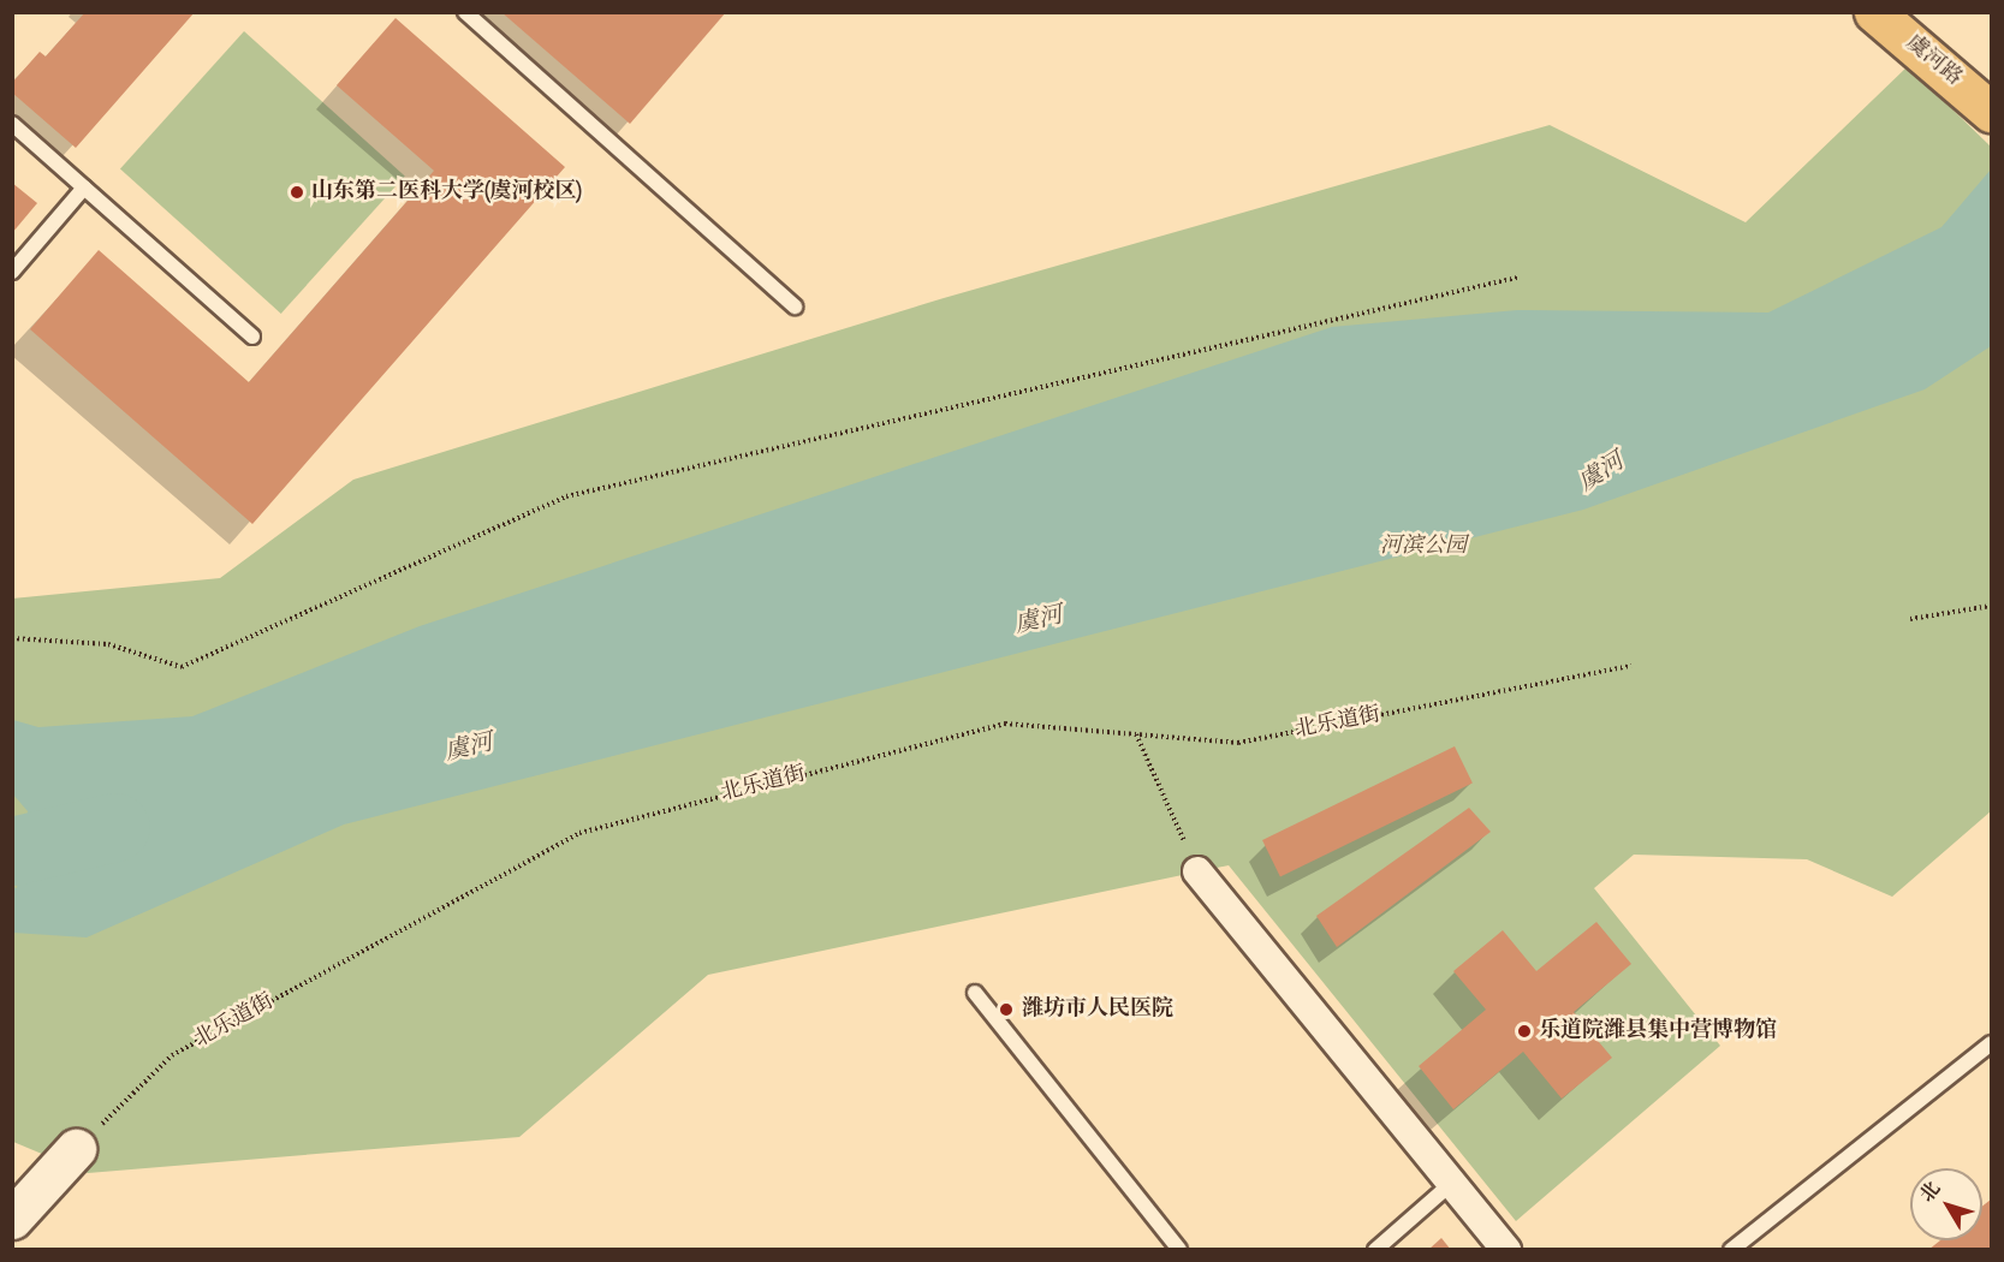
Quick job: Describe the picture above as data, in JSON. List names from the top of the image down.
{
  "streets": {
    "main road": ["虞河路"],
    "path": ["北乐道街"]
  },
  "water": ["虞河"],
  "parks": ["河滨公园"],
  "places": ["山东第二医科大学(虞河校区)", "潍坊市人民医院", "乐道院潍县集中营博物馆"],
  "north": "top left"
}
